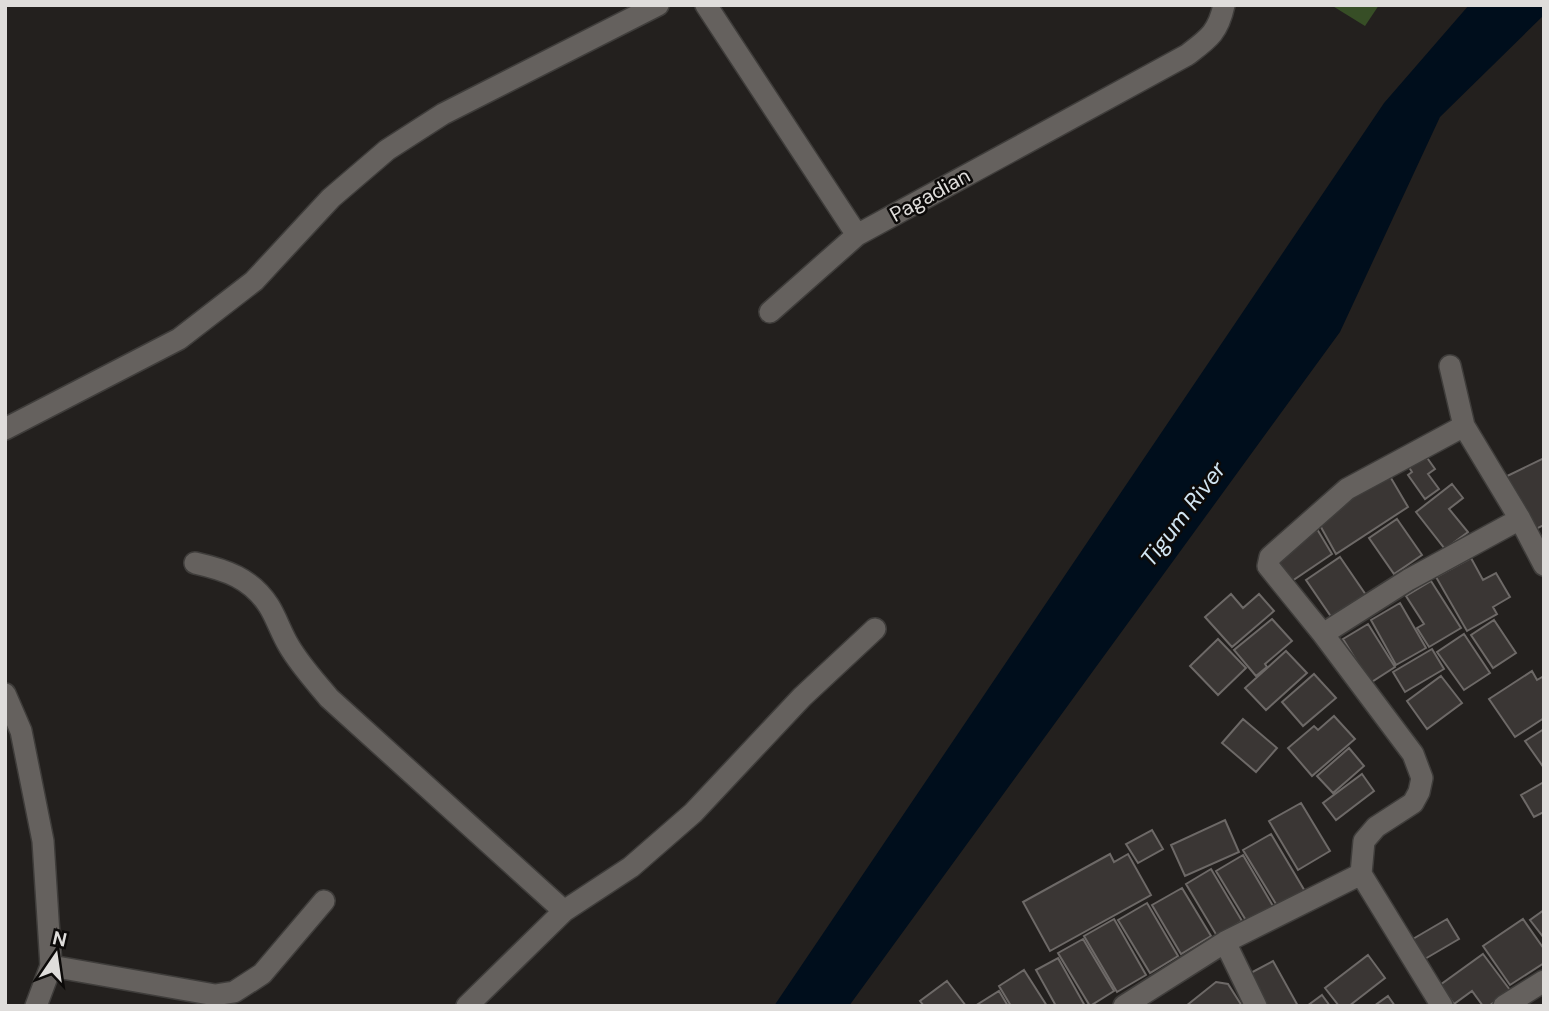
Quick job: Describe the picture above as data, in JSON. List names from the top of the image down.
{
  "streets": {
    "street": ["Pagadian"]
  },
  "water": ["Tigum River"],
  "north": "top"
}
